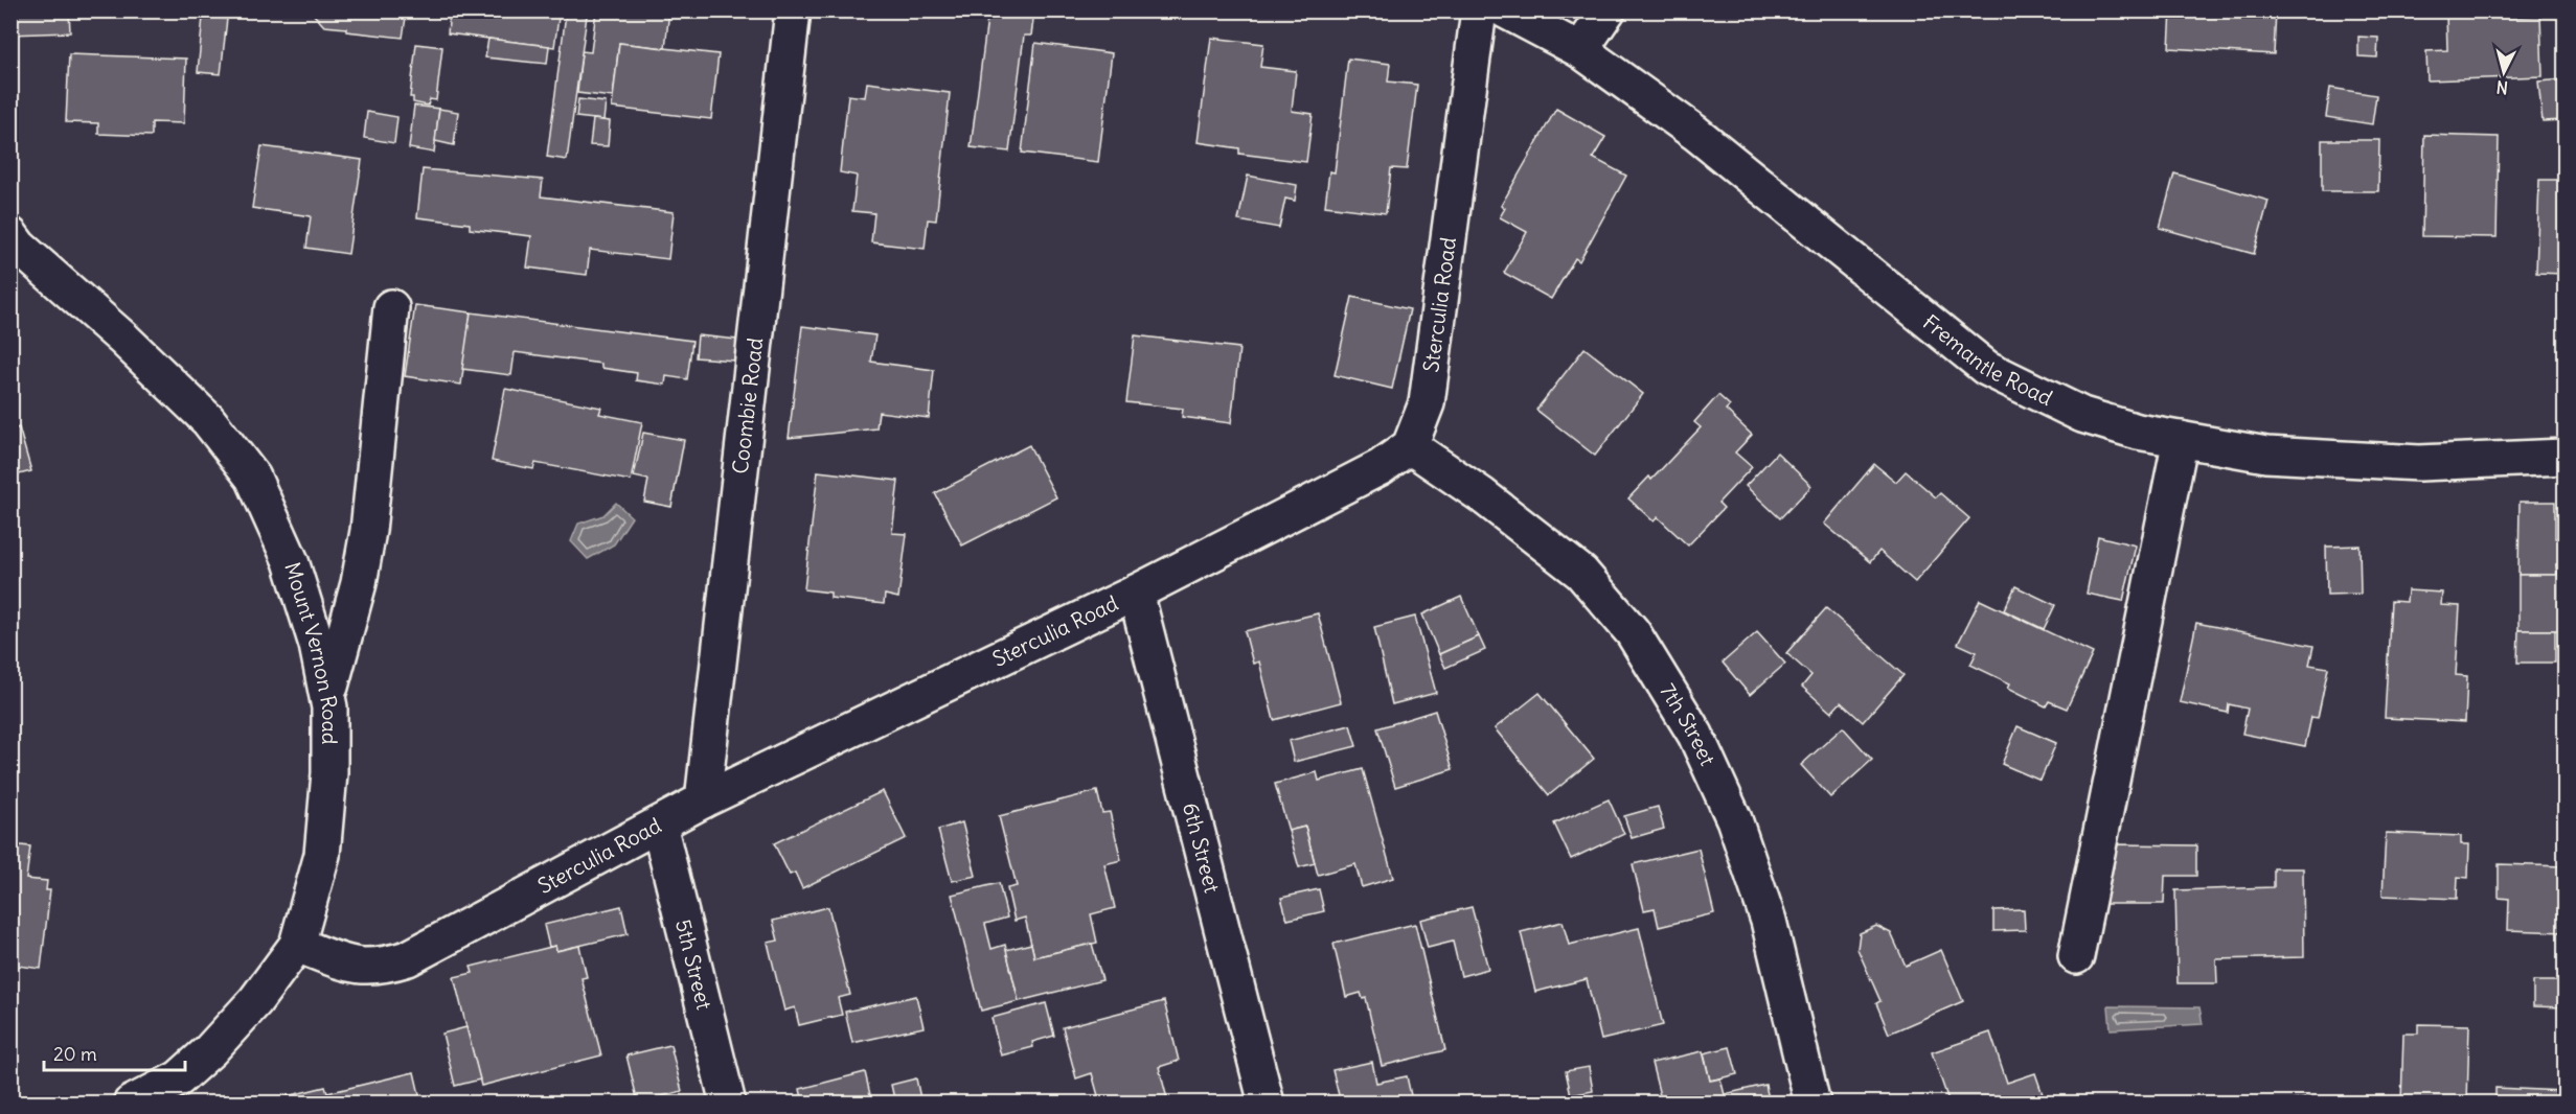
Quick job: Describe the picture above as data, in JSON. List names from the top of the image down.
{
  "streets": {
    "street": [
      "Sterculia Road",
      "Fremantle Road",
      "Coombie Road",
      "Mount Vernon Road",
      "7th Street",
      "6th Street",
      "5th Street"
    ]
  },
  "crossings": [
    ["Sterculia Road", "Coombie Road"],
    ["Sterculia Road", "Mount Vernon Road"],
    ["Sterculia Road", "7th Street"],
    ["Sterculia Road", "6th Street"],
    ["Sterculia Road", "5th Street"]
  ],
  "scale_bar": "20 m",
  "north": "bottom"
}
